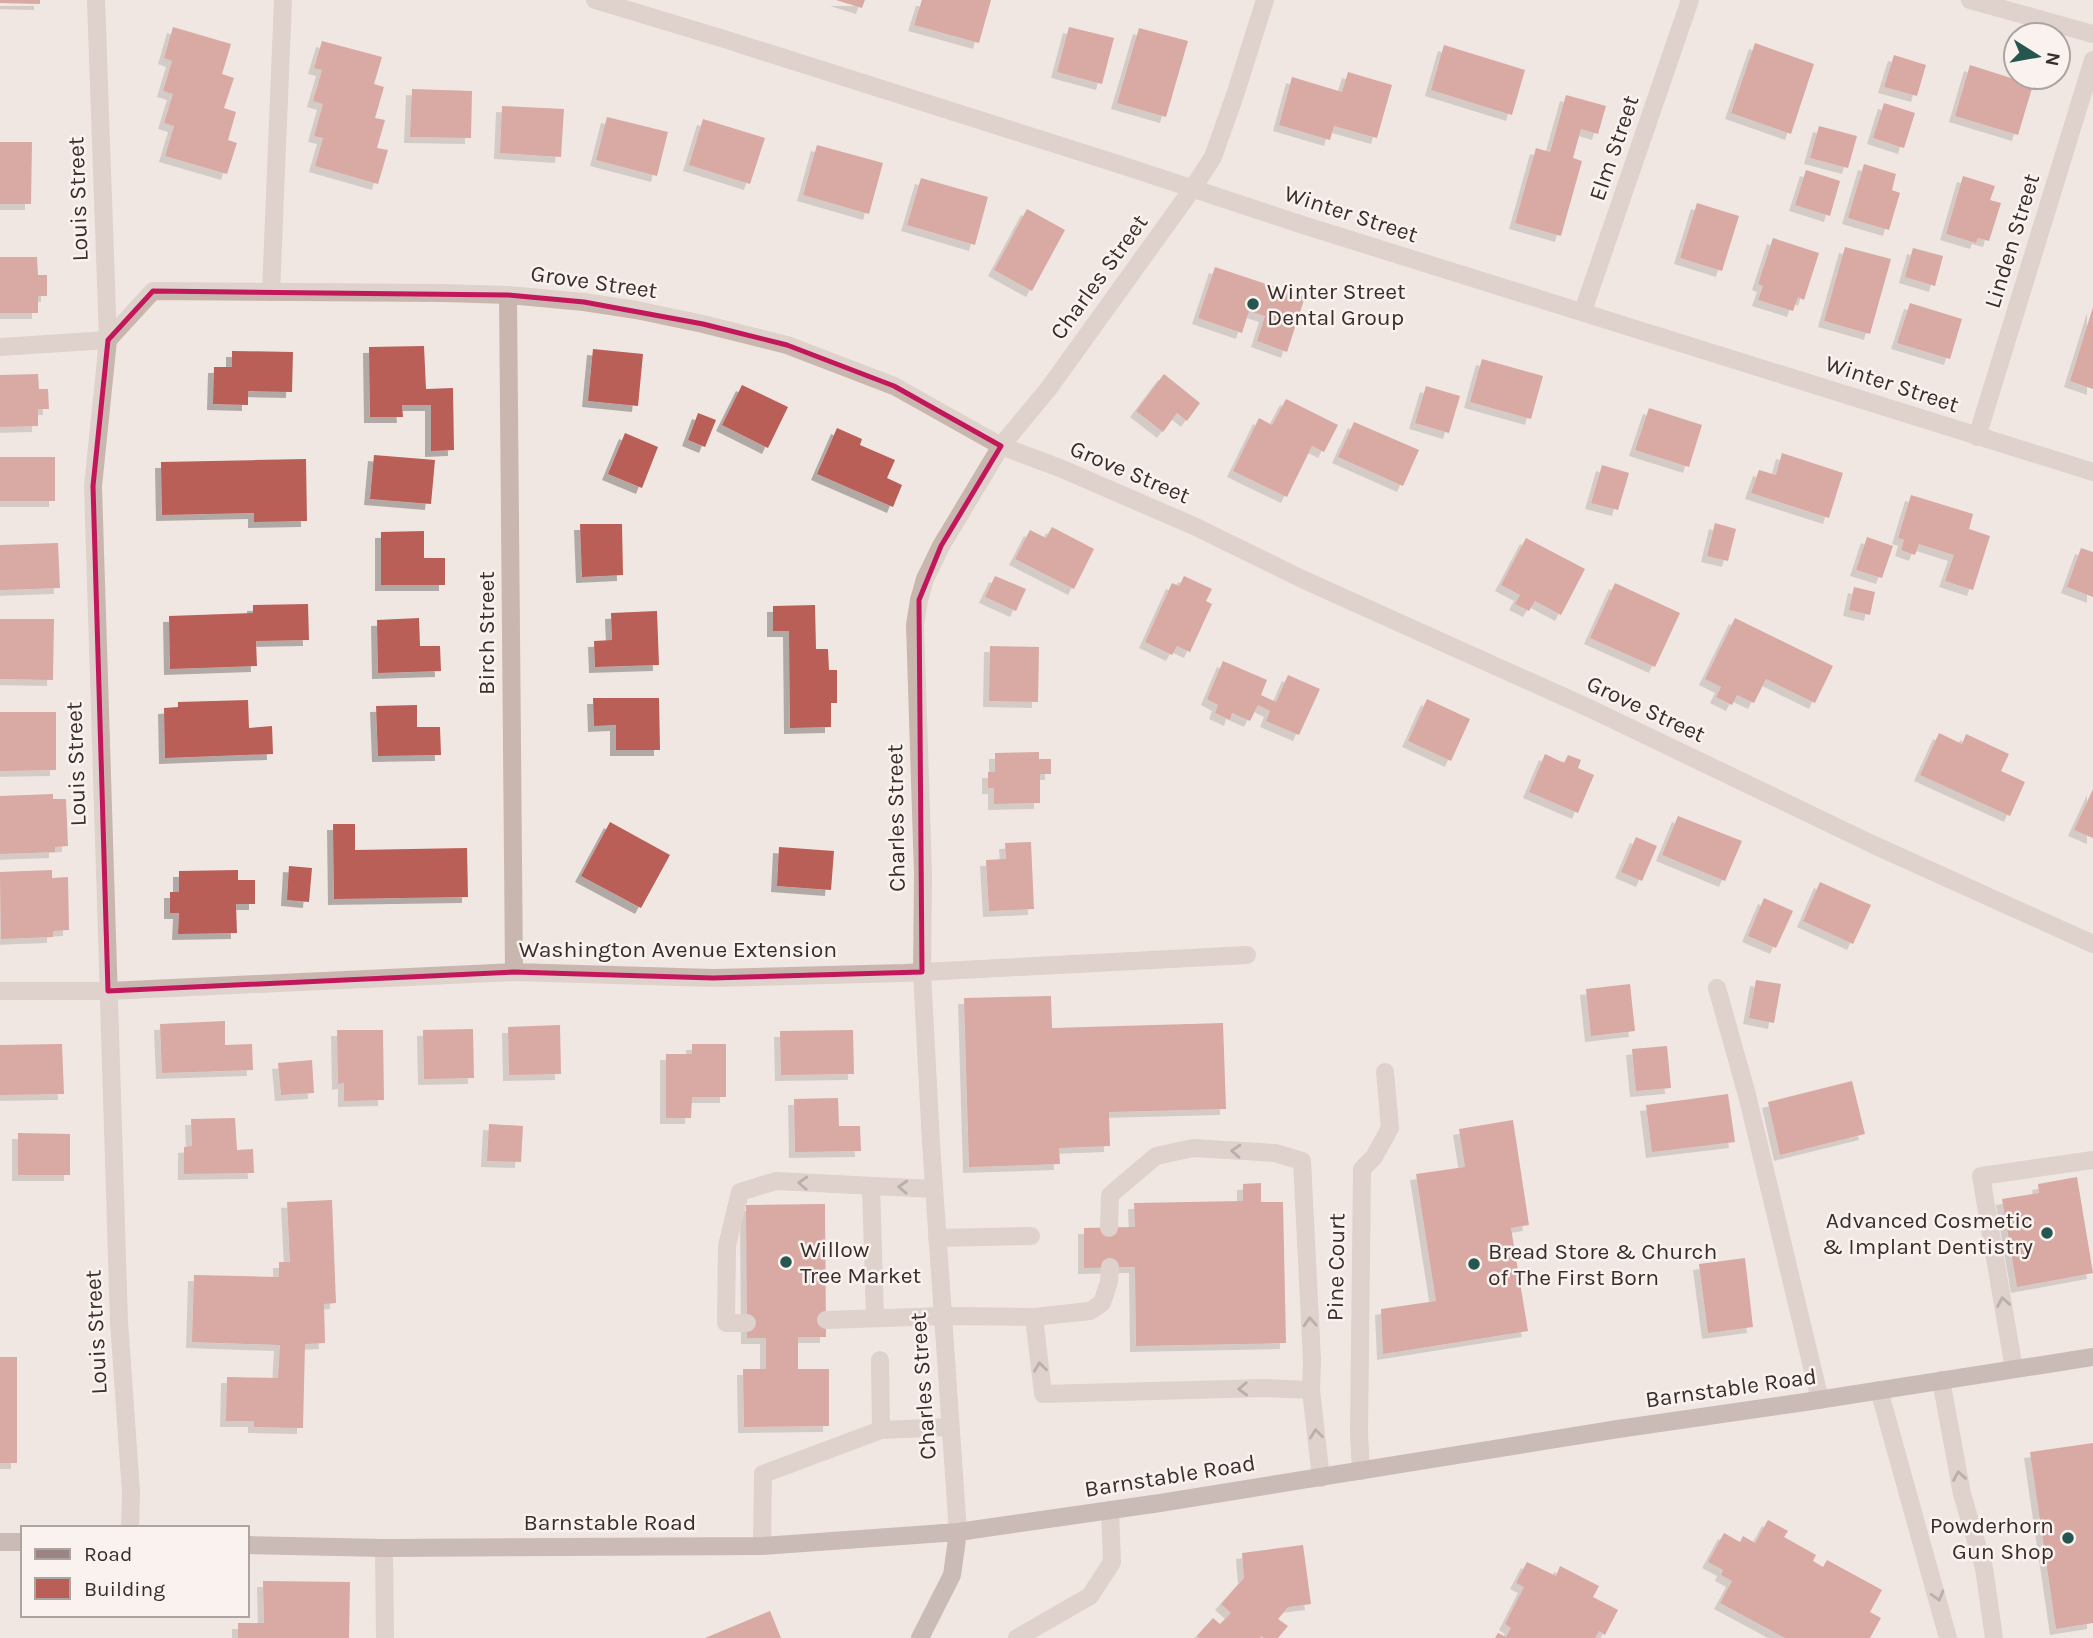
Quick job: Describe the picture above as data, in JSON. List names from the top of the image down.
{
  "streets": {
    "main road": ["Barnstable Road"],
    "street": [
      "Elm Street",
      "Louis Street",
      "Winter Street",
      "Linden Street",
      "Charles Street",
      "Grove Street",
      "Birch Street",
      "Washington Avenue Extension",
      "Pine Court"
    ]
  },
  "crossings": [
    ["Elm Street", "Winter Street"],
    ["Louis Street", "Grove Street"],
    ["Louis Street", "Washington Avenue Extension"],
    ["Winter Street", "Linden Street"],
    ["Winter Street", "Charles Street"],
    ["Charles Street", "Grove Street"],
    ["Charles Street", "Washington Avenue Extension"],
    ["Charles Street", "Barnstable Road"],
    ["Grove Street", "Birch Street"],
    ["Birch Street", "Washington Avenue Extension"],
    ["Pine Court", "Barnstable Road"]
  ],
  "places": [
    "Winter Street Dental Group",
    "Advanced Cosmetic & Implant Dentistry",
    "Willow Tree Market",
    "Bread Store & Church of The First Born",
    "Powderhorn Gun Shop"
  ],
  "legend": ["Road", "Building"],
  "north": "right"
}
